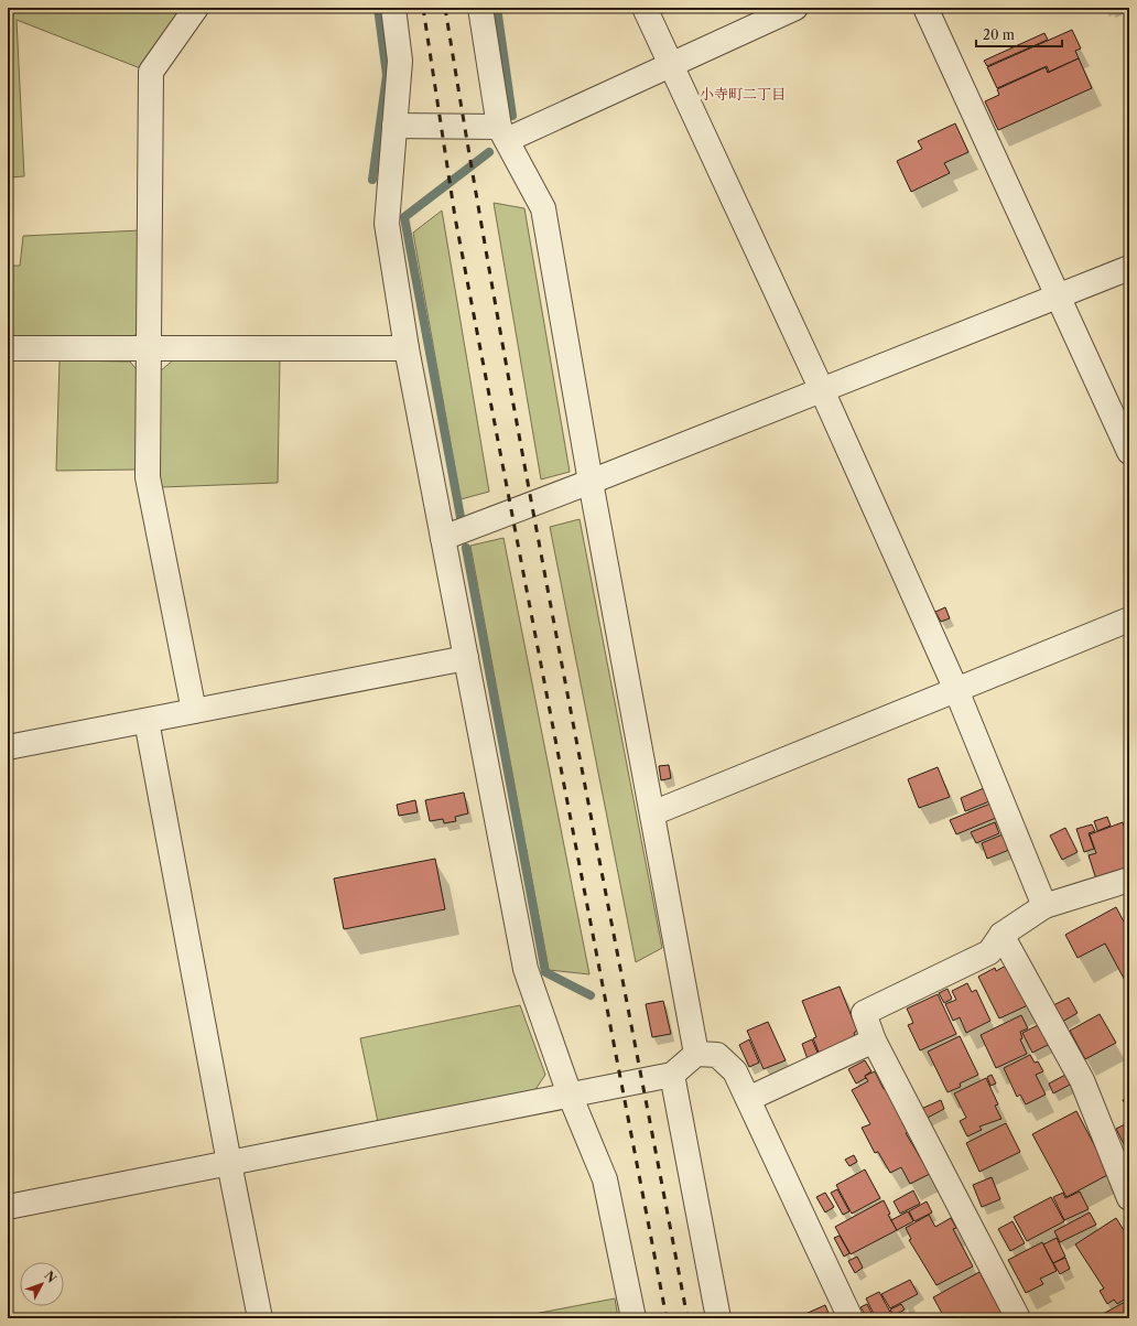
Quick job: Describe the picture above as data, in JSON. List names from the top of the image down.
{
  "districts": ["小寺町二丁目"],
  "scale_bar": "20 m",
  "north": "top right"
}
